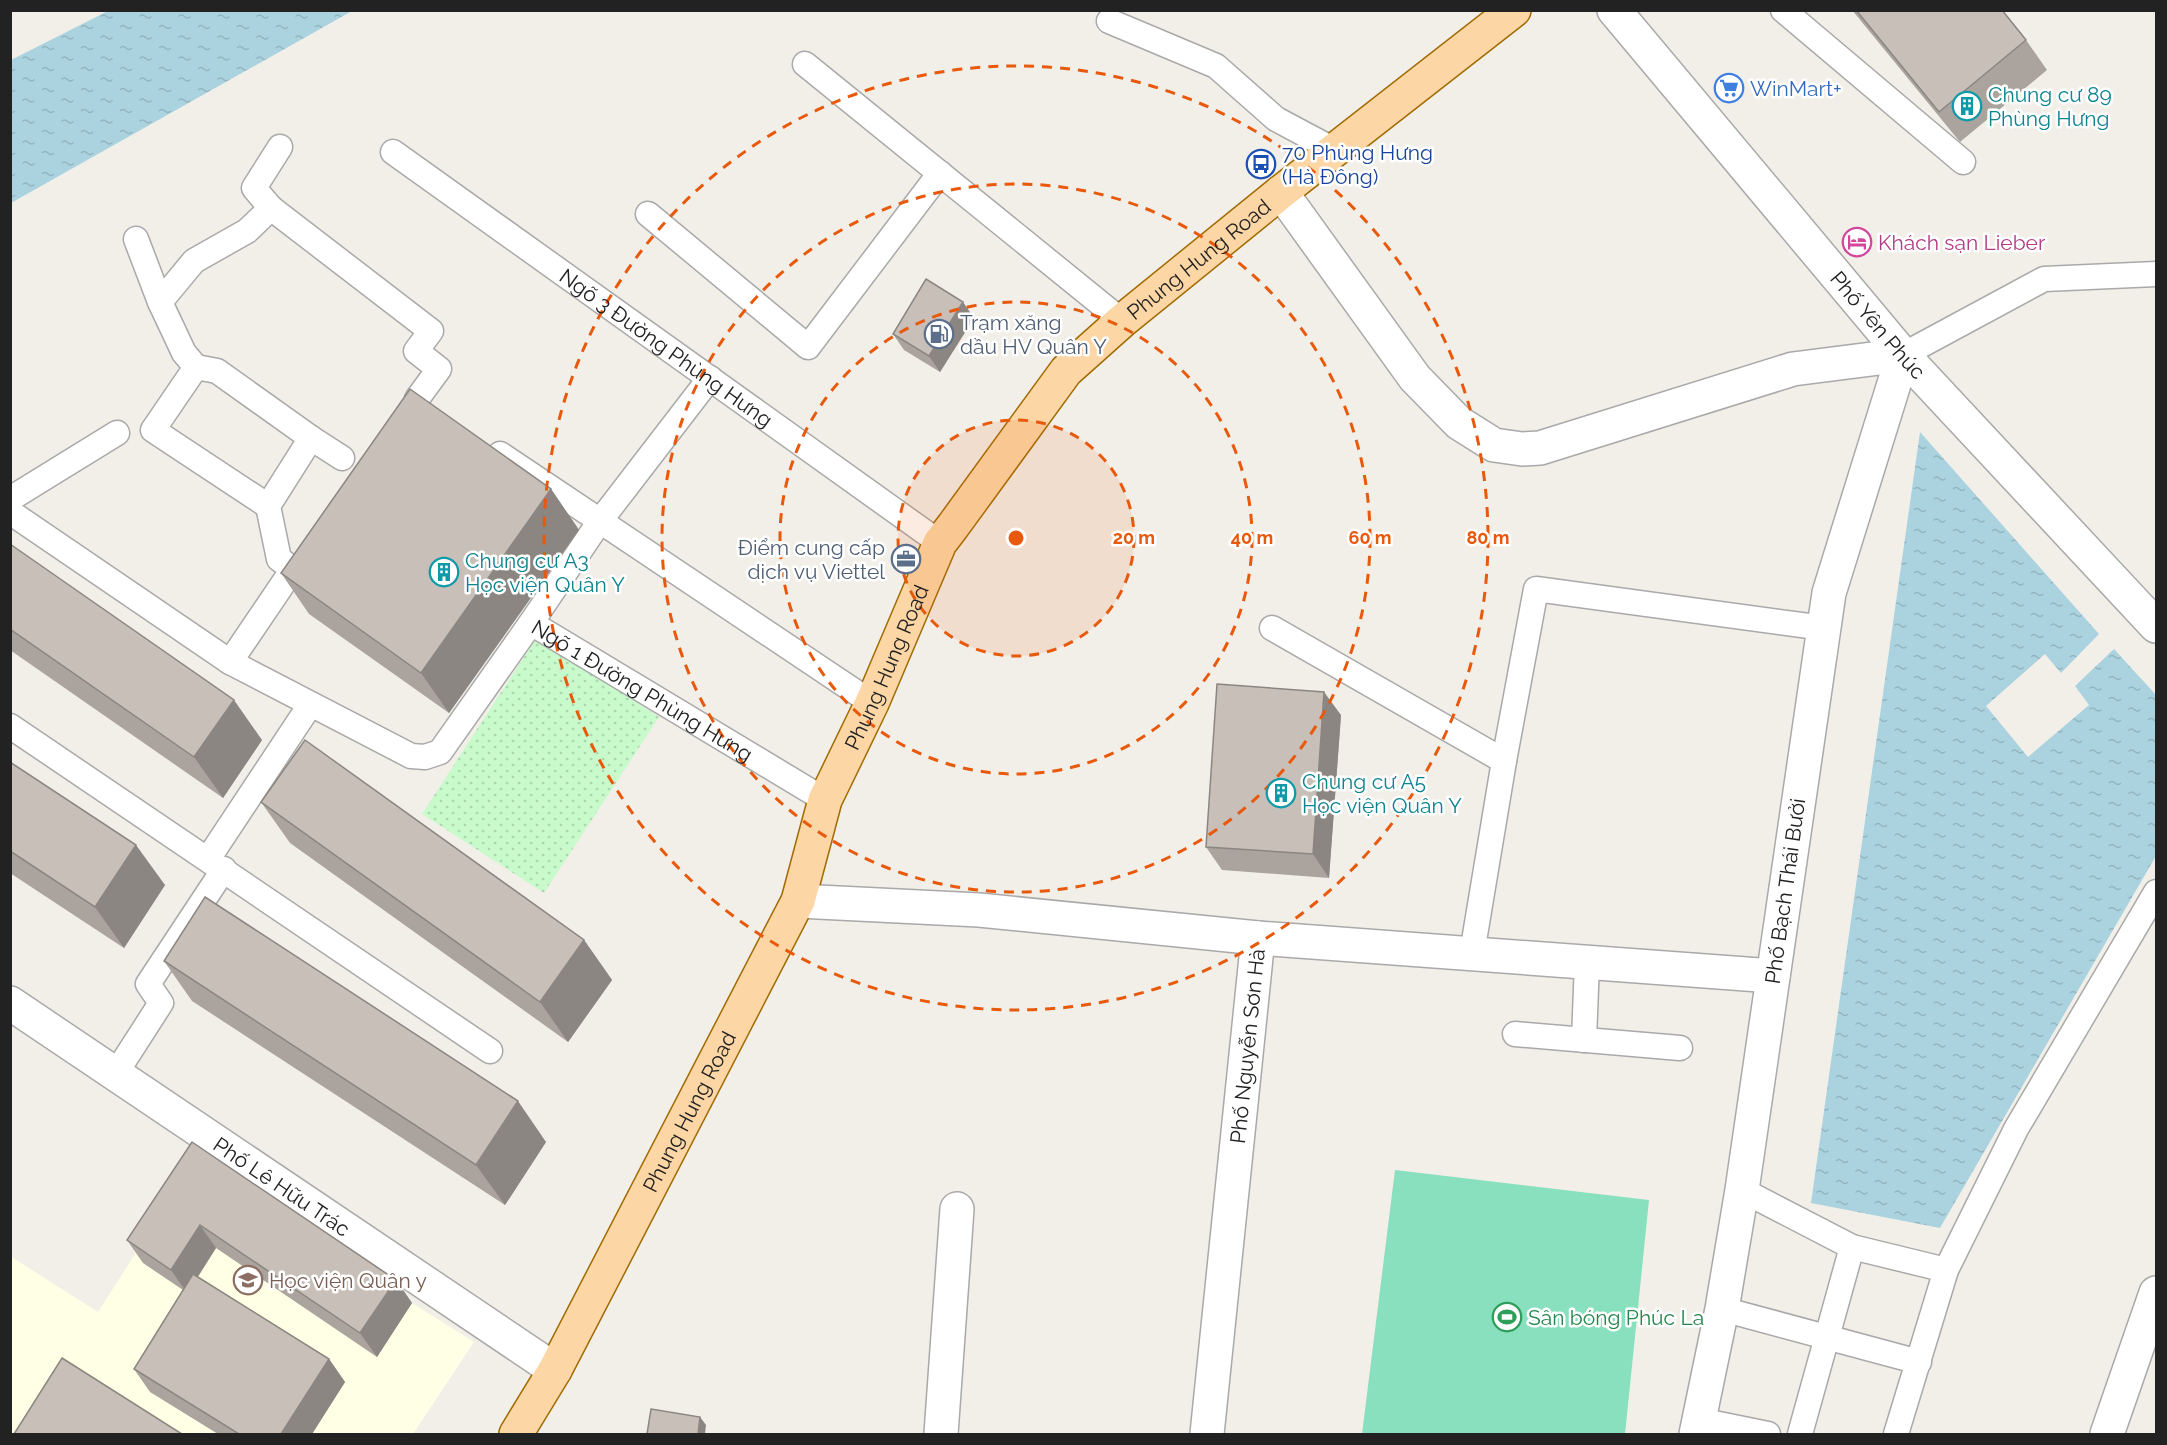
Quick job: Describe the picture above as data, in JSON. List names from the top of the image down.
{
  "streets": {
    "main road": ["Phung Hung Road"],
    "street": [
      "Phố Yên Phúc",
      "Phố Bạch Thái Bưởi",
      "Phố Nguyễn Sơn Hà",
      "Phố Lê Hữu Trác"
    ],
    "lane": ["Ngõ 3 Đường Phùng Hưng", "Ngõ 1 Đường Phùng Hưng"]
  },
  "crossings": [
    ["Phung Hung Road", "Ngõ 3 Đường Phùng Hưng"],
    ["Phung Hung Road", "Ngõ 1 Đường Phùng Hưng"],
    ["Phung Hung Road", "Phố Nguyễn Sơn Hà"],
    ["Phung Hung Road", "Phố Lê Hữu Trác"],
    ["Phố Yên Phúc", "Phố Bạch Thái Bưởi"]
  ],
  "places": {
    "supermarket": ["WinMart+"],
    "building": ["Chung cư 89 Phùng Hưng", "Chung cư A3 Học viện Quân Y", "Chung cư A5 Học viện Quân Y"],
    "bus stop": ["70 Phùng Hưng (Hà Đông)"],
    "hotel": ["Khách sạn Lieber"],
    "fuel station": ["Trạm xăng dầu HV Quân Y"],
    "office": ["Điểm cung cấp dịch vụ Viettel"],
    "school or university": ["Học viện Quân y"],
    "sports": ["Sân bóng Phúc La"]
  },
  "rings": [
    "20 m",
    "40 m",
    "60 m",
    "80 m"
  ]
}
